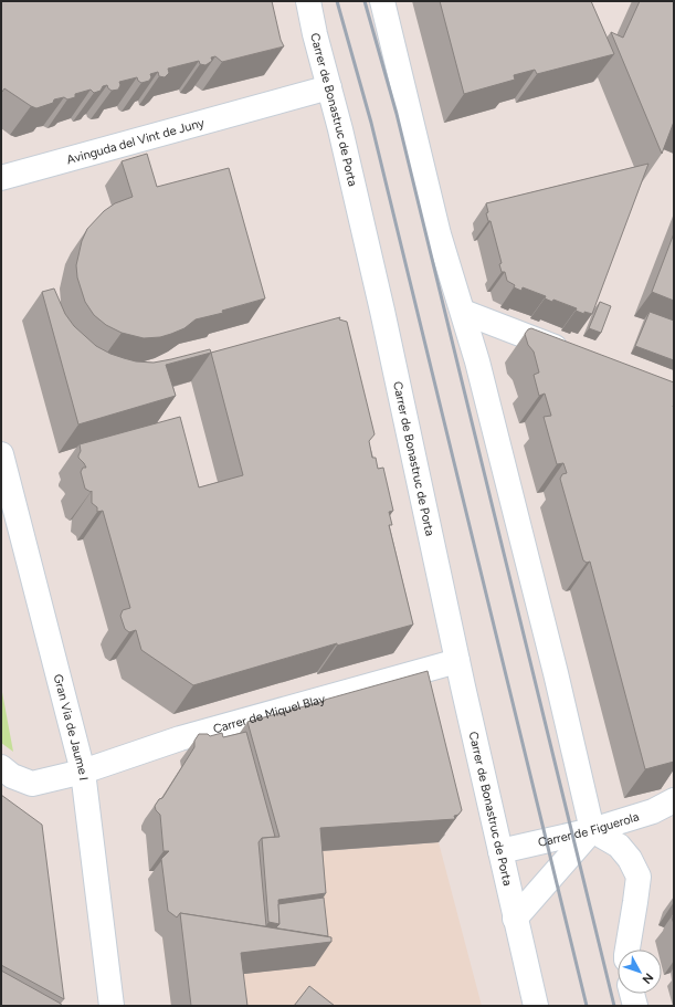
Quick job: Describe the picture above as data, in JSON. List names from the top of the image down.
{
  "streets": {
    "street": [
      "Carrer de Bonastruc de Porta",
      "Avinguda del Vint de Juny",
      "Carrer de Miquel Blay",
      "Gran Via de Jaume I",
      "Carrer de Figuerola"
    ]
  },
  "crossings": [
    ["Carrer de Bonastruc de Porta", "Avinguda del Vint de Juny"],
    ["Carrer de Bonastruc de Porta", "Carrer de Miquel Blay"],
    ["Carrer de Bonastruc de Porta", "Carrer de Figuerola"],
    ["Carrer de Miquel Blay", "Gran Via de Jaume I"]
  ],
  "north": "bottom right"
}
